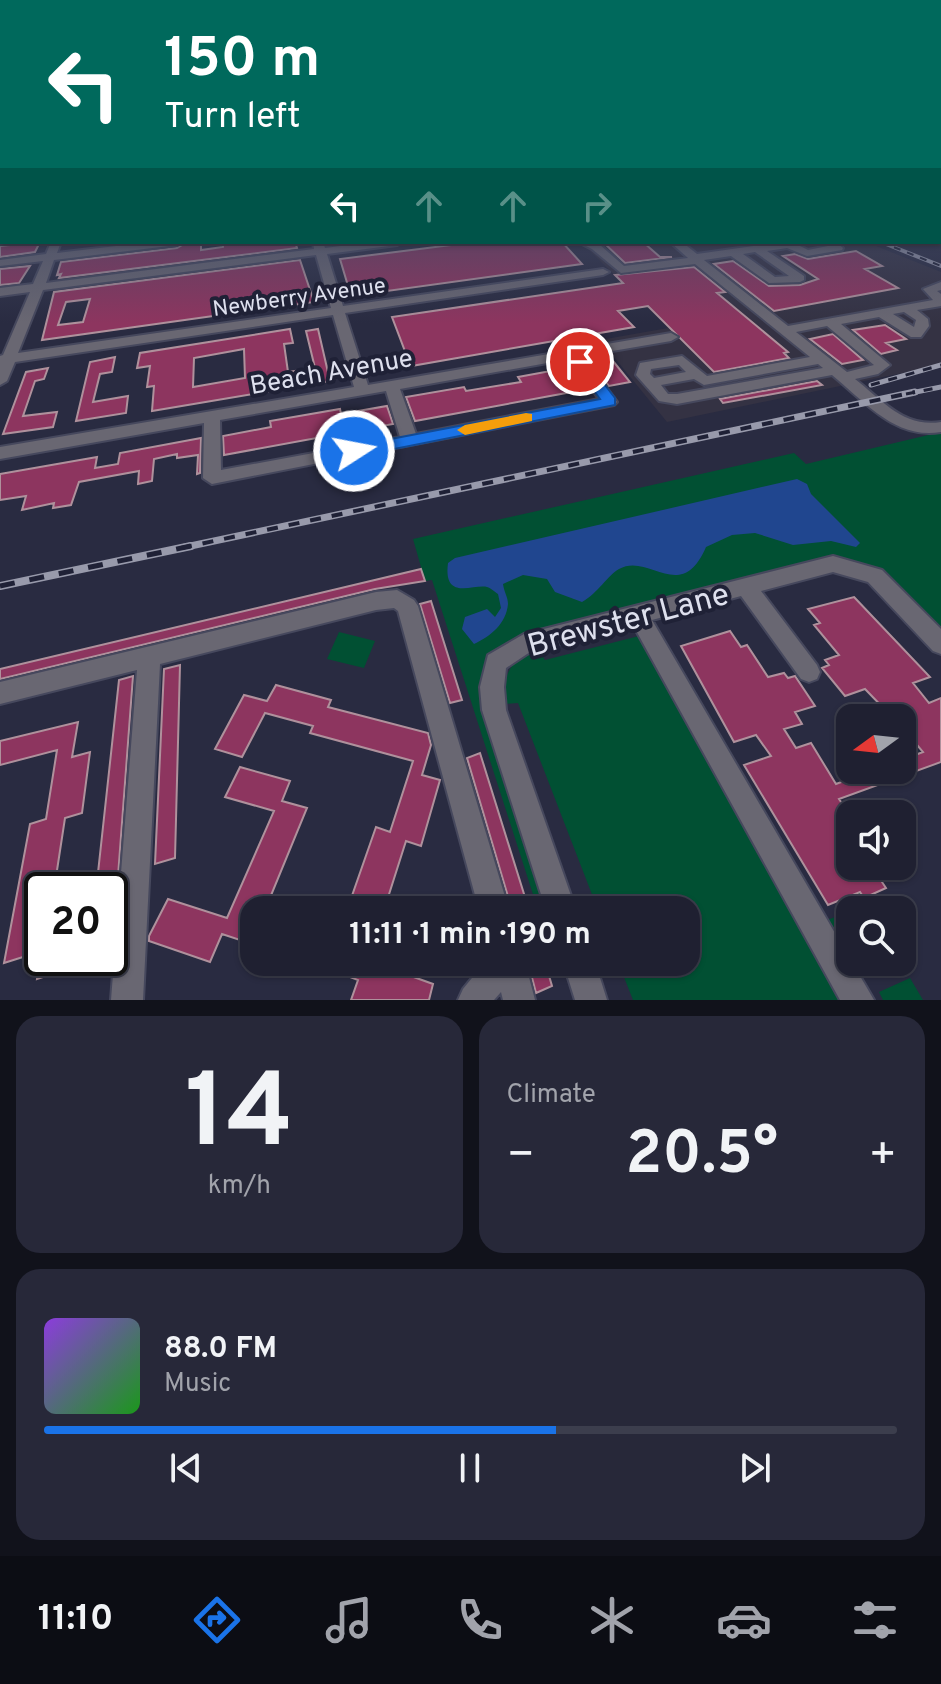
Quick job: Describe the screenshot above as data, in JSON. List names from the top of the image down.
{
  "streets": {
    "street": ["Newberry Avenue", "Beach Avenue", "Brewster Lane"]
  },
  "north": "left",
  "page": {
    "turn": ["150 m", "Turn left"],
    "limit": "20",
    "trip": "11:11 · 1 min · 190 m",
    "tile": [
      ["14", "km/h"],
      "Climate"
    ],
    "heat": ["−", "20.5°", "+"],
    "song": ["88.0 FM", "Music"],
    "tabs": "11:10"
  }
}
